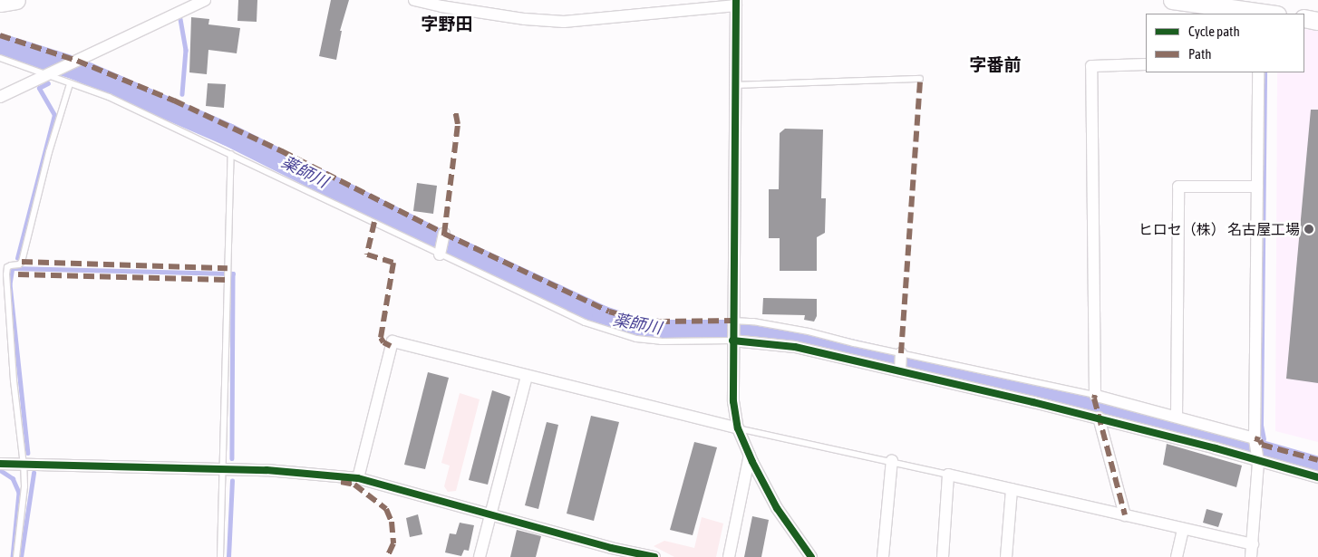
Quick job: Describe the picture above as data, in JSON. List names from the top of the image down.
{
  "districts": ["字野田", "字番前"],
  "water": ["薬師川"],
  "places": ["ヒロセ（株） 名古屋工場"],
  "legend": ["Cycle path", "Path"]
}
